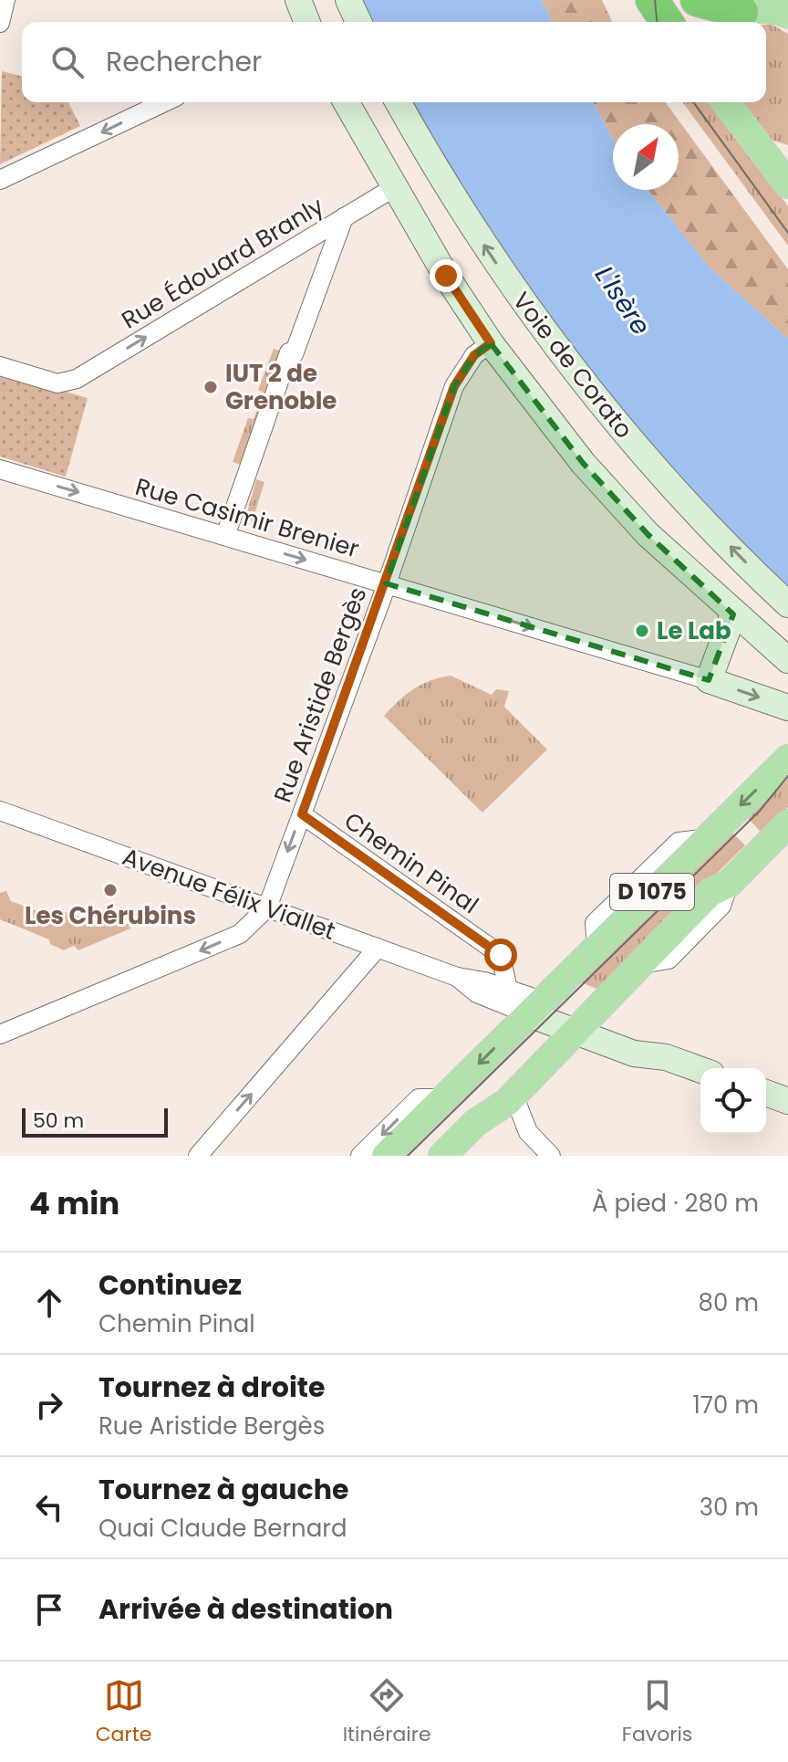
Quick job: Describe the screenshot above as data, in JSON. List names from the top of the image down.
{
  "streets": {
    "main road": ["Voie de Corato", "D 1075", "Avenue Félix Viallet"],
    "street": [
      "Rue Édouard Branly",
      "Rue Casimir Brenier",
      "Rue Aristide Bergès",
      "Chemin Pinal"
    ]
  },
  "crossings": [
    ["Rue Casimir Brenier", "Rue Aristide Bergès"],
    ["Rue Aristide Bergès", "Chemin Pinal"],
    ["Rue Aristide Bergès", "Avenue Félix Viallet"],
    ["Chemin Pinal", "Avenue Félix Viallet"],
    ["D 1075", "Avenue Félix Viallet"]
  ],
  "one_way": ["Rue Édouard Branly", "Rue Casimir Brenier"],
  "water": ["L'Isère"],
  "places": ["IUT 2 de Grenoble", "Le Lab", "Les Chérubins"],
  "scale_bar": "50 m",
  "north": "top right",
  "page": {
    "search": "Rechercher",
    "scale": "50 m",
    "heading": ["4 min", "À pied · 280 m"],
    "list": [
      ["Continuez", "Chemin Pinal", "80 m"],
      ["Tournez à droite", "Rue Aristide Bergès", "170 m"],
      ["Tournez à gauche", "Quai Claude Bernard", "30 m"],
      "Arrivée à destination"
    ],
    "nav": ["Carte", "Itinéraire", "Favoris"]
  }
}
